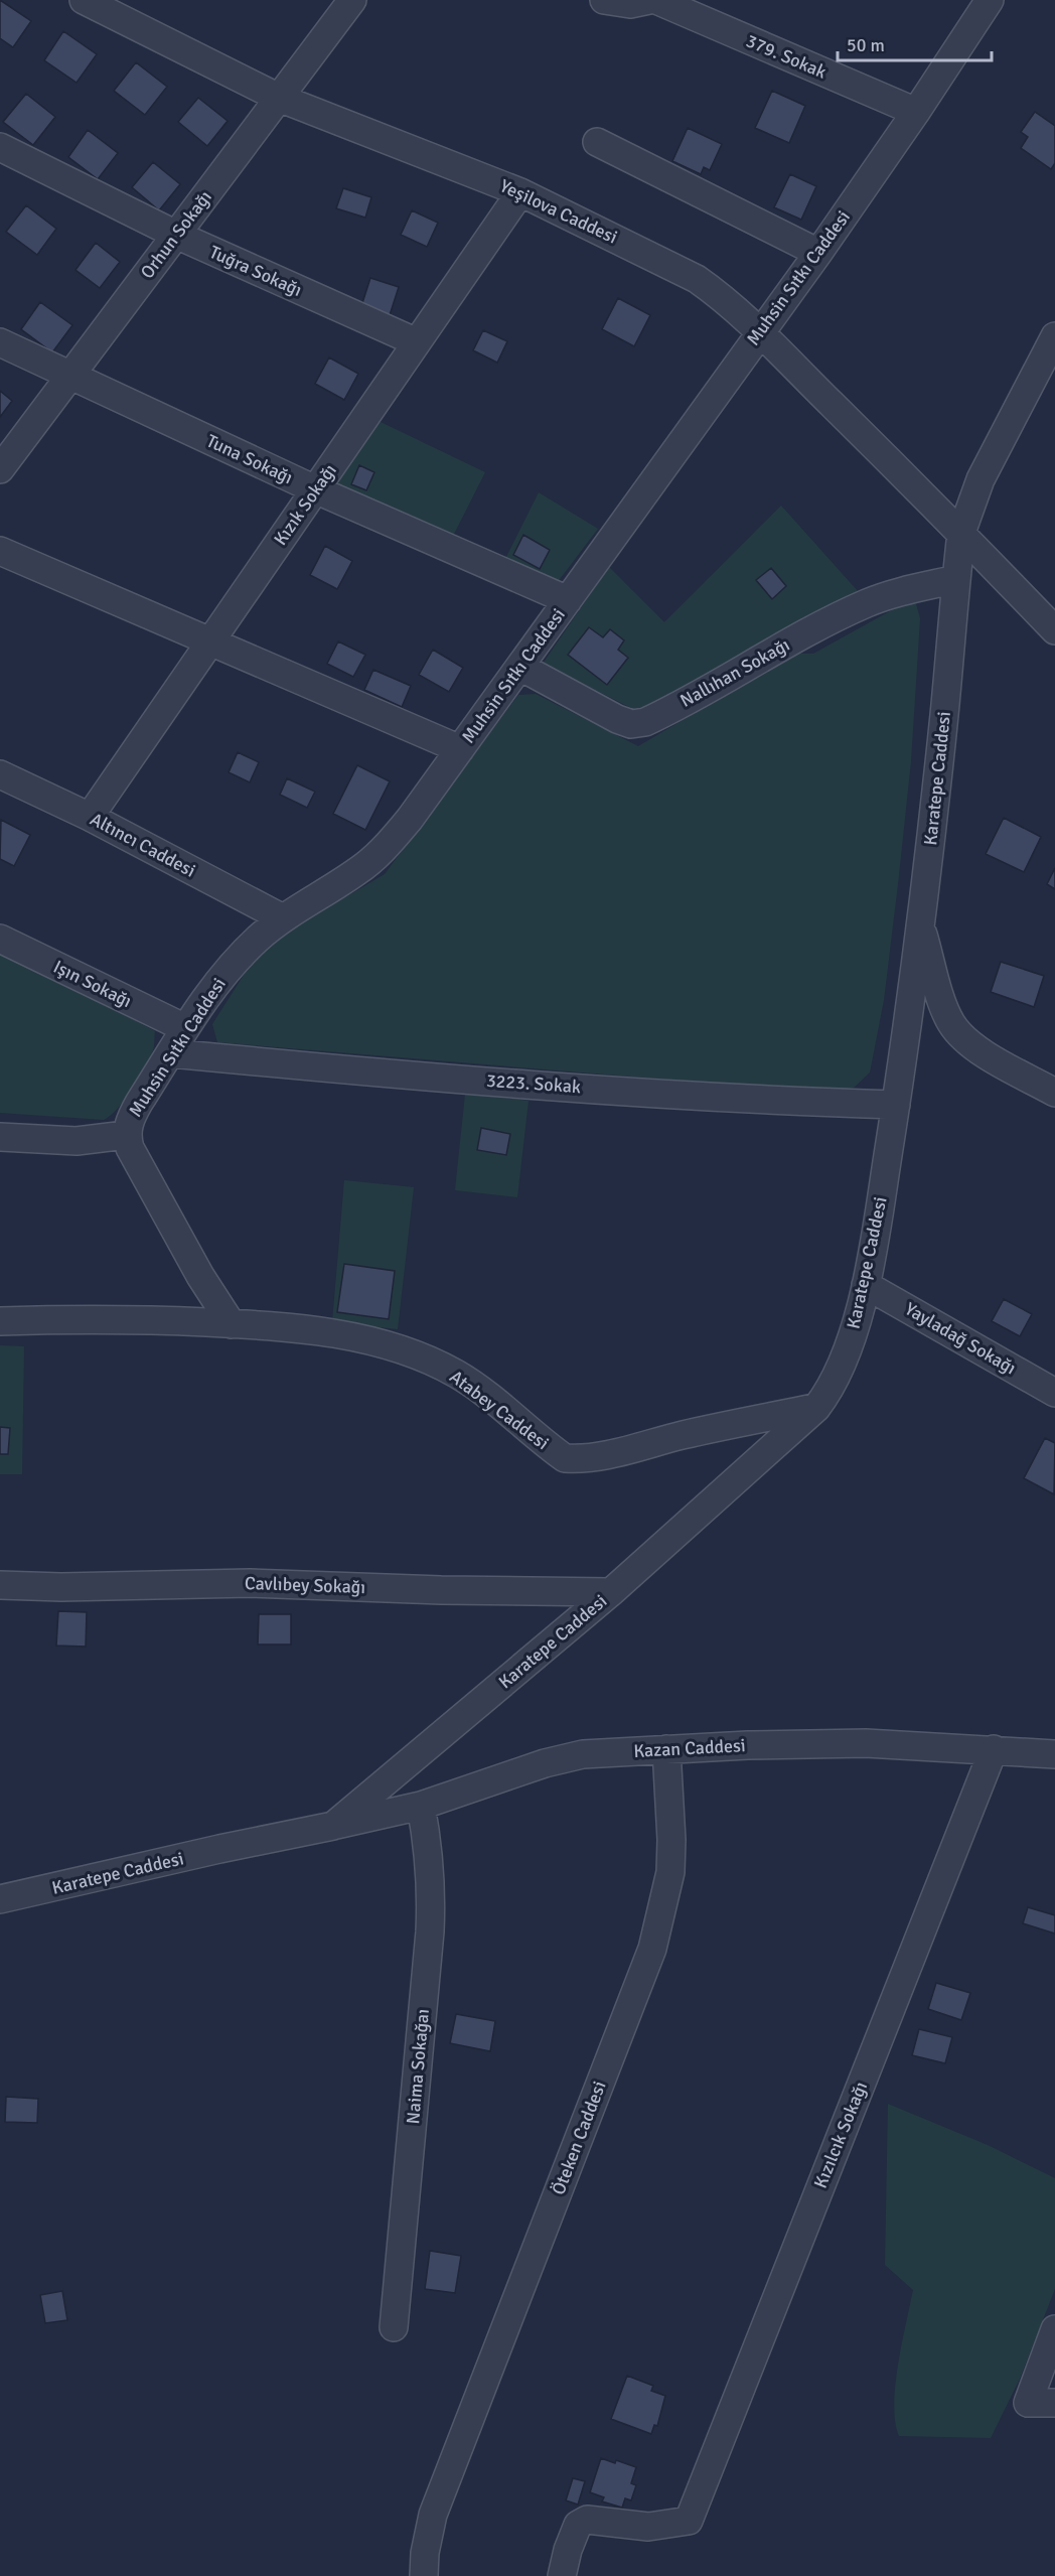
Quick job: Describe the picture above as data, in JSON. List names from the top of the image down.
{
  "streets": {
    "street": [
      "379. Sokak",
      "Yeşilova Caddesi",
      "Orhun Sokağı",
      "Tuğra Sokağı",
      "Muhsin Sıtkı Caddesi",
      "Tuna Sokağı",
      "Kızık Sokağı",
      "Nallıhan Sokağı",
      "Karatepe Caddesi",
      "Altıncı Caddesi",
      "Işın Sokağı",
      "3223. Sokak",
      "Yayladağ Sokağı",
      "Atabey Caddesi",
      "Cavlıbey Sokağı",
      "Kazan Caddesi",
      "Naima Sokağaı",
      "Kızılcık Sokağı",
      "Öteken Caddesi"
    ]
  },
  "crossings": [
    ["379. Sokak", "Muhsin Sıtkı Caddesi"],
    ["Yeşilova Caddesi", "Orhun Sokağı"],
    ["Yeşilova Caddesi", "Muhsin Sıtkı Caddesi"],
    ["Yeşilova Caddesi", "Kızık Sokağı"],
    ["Yeşilova Caddesi", "Karatepe Caddesi"],
    ["Orhun Sokağı", "Tuğra Sokağı"],
    ["Orhun Sokağı", "Tuna Sokağı"],
    ["Tuğra Sokağı", "Kızık Sokağı"],
    ["Muhsin Sıtkı Caddesi", "Tuna Sokağı"],
    ["Muhsin Sıtkı Caddesi", "Nallıhan Sokağı"],
    ["Muhsin Sıtkı Caddesi", "Altıncı Caddesi"],
    ["Muhsin Sıtkı Caddesi", "Işın Sokağı"],
    ["Muhsin Sıtkı Caddesi", "3223. Sokak"],
    ["Muhsin Sıtkı Caddesi", "Atabey Caddesi"],
    ["Tuna Sokağı", "Kızık Sokağı"],
    ["Kızık Sokağı", "Altıncı Caddesi"],
    ["Nallıhan Sokağı", "Karatepe Caddesi"],
    ["Karatepe Caddesi", "3223. Sokak"],
    ["Karatepe Caddesi", "Yayladağ Sokağı"],
    ["Karatepe Caddesi", "Atabey Caddesi"],
    ["Karatepe Caddesi", "Cavlıbey Sokağı"],
    ["Karatepe Caddesi", "Kazan Caddesi"],
    ["Kazan Caddesi", "Naima Sokağaı"],
    ["Kazan Caddesi", "Kızılcık Sokağı"],
    ["Kazan Caddesi", "Öteken Caddesi"]
  ],
  "scale_bar": "50 m"
}
